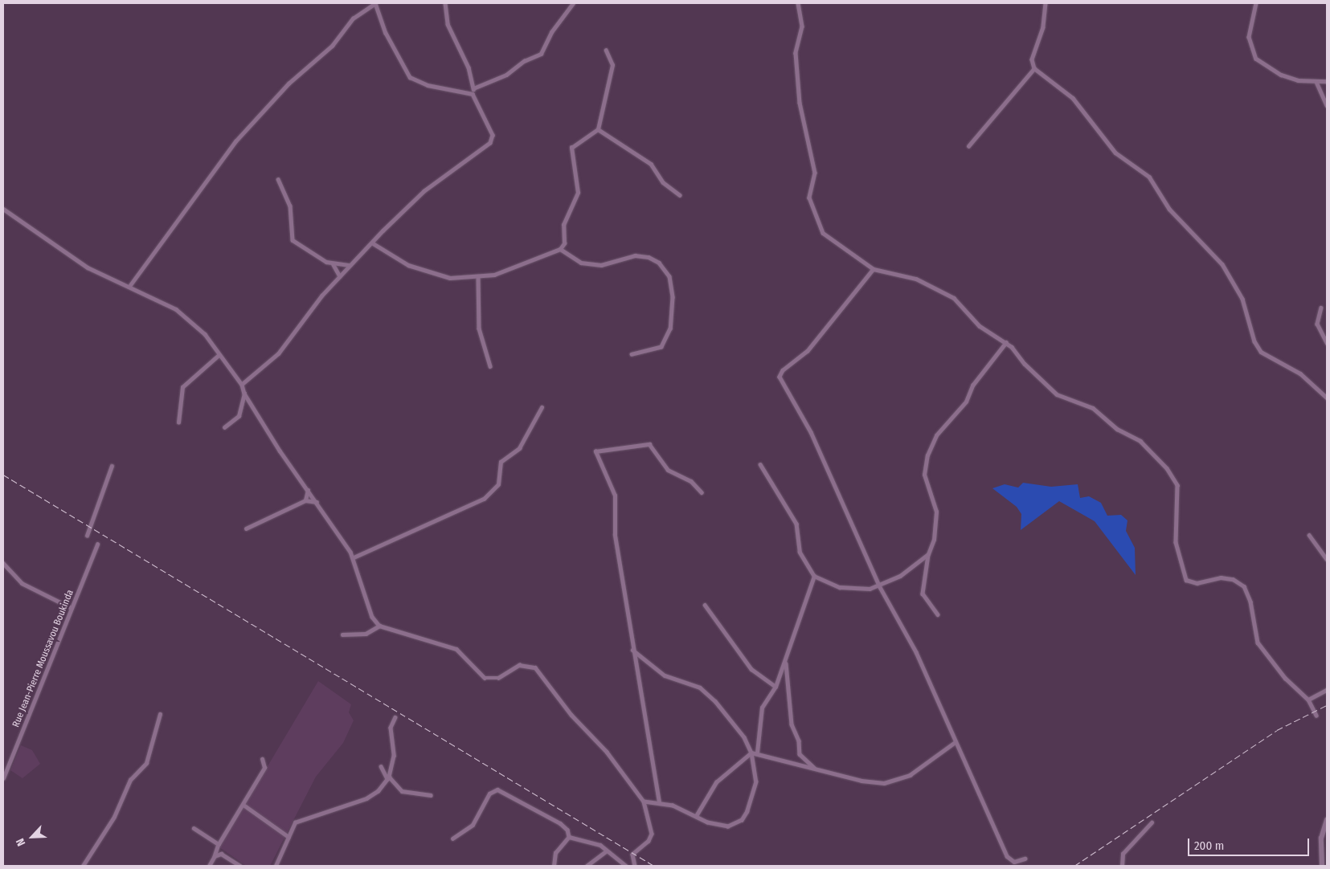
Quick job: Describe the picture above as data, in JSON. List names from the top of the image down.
{
  "streets": {
    "street": ["Rue Jean-Pierre Moussavou Boukinda"]
  },
  "scale_bar": "200 m",
  "north": "bottom left"
}
